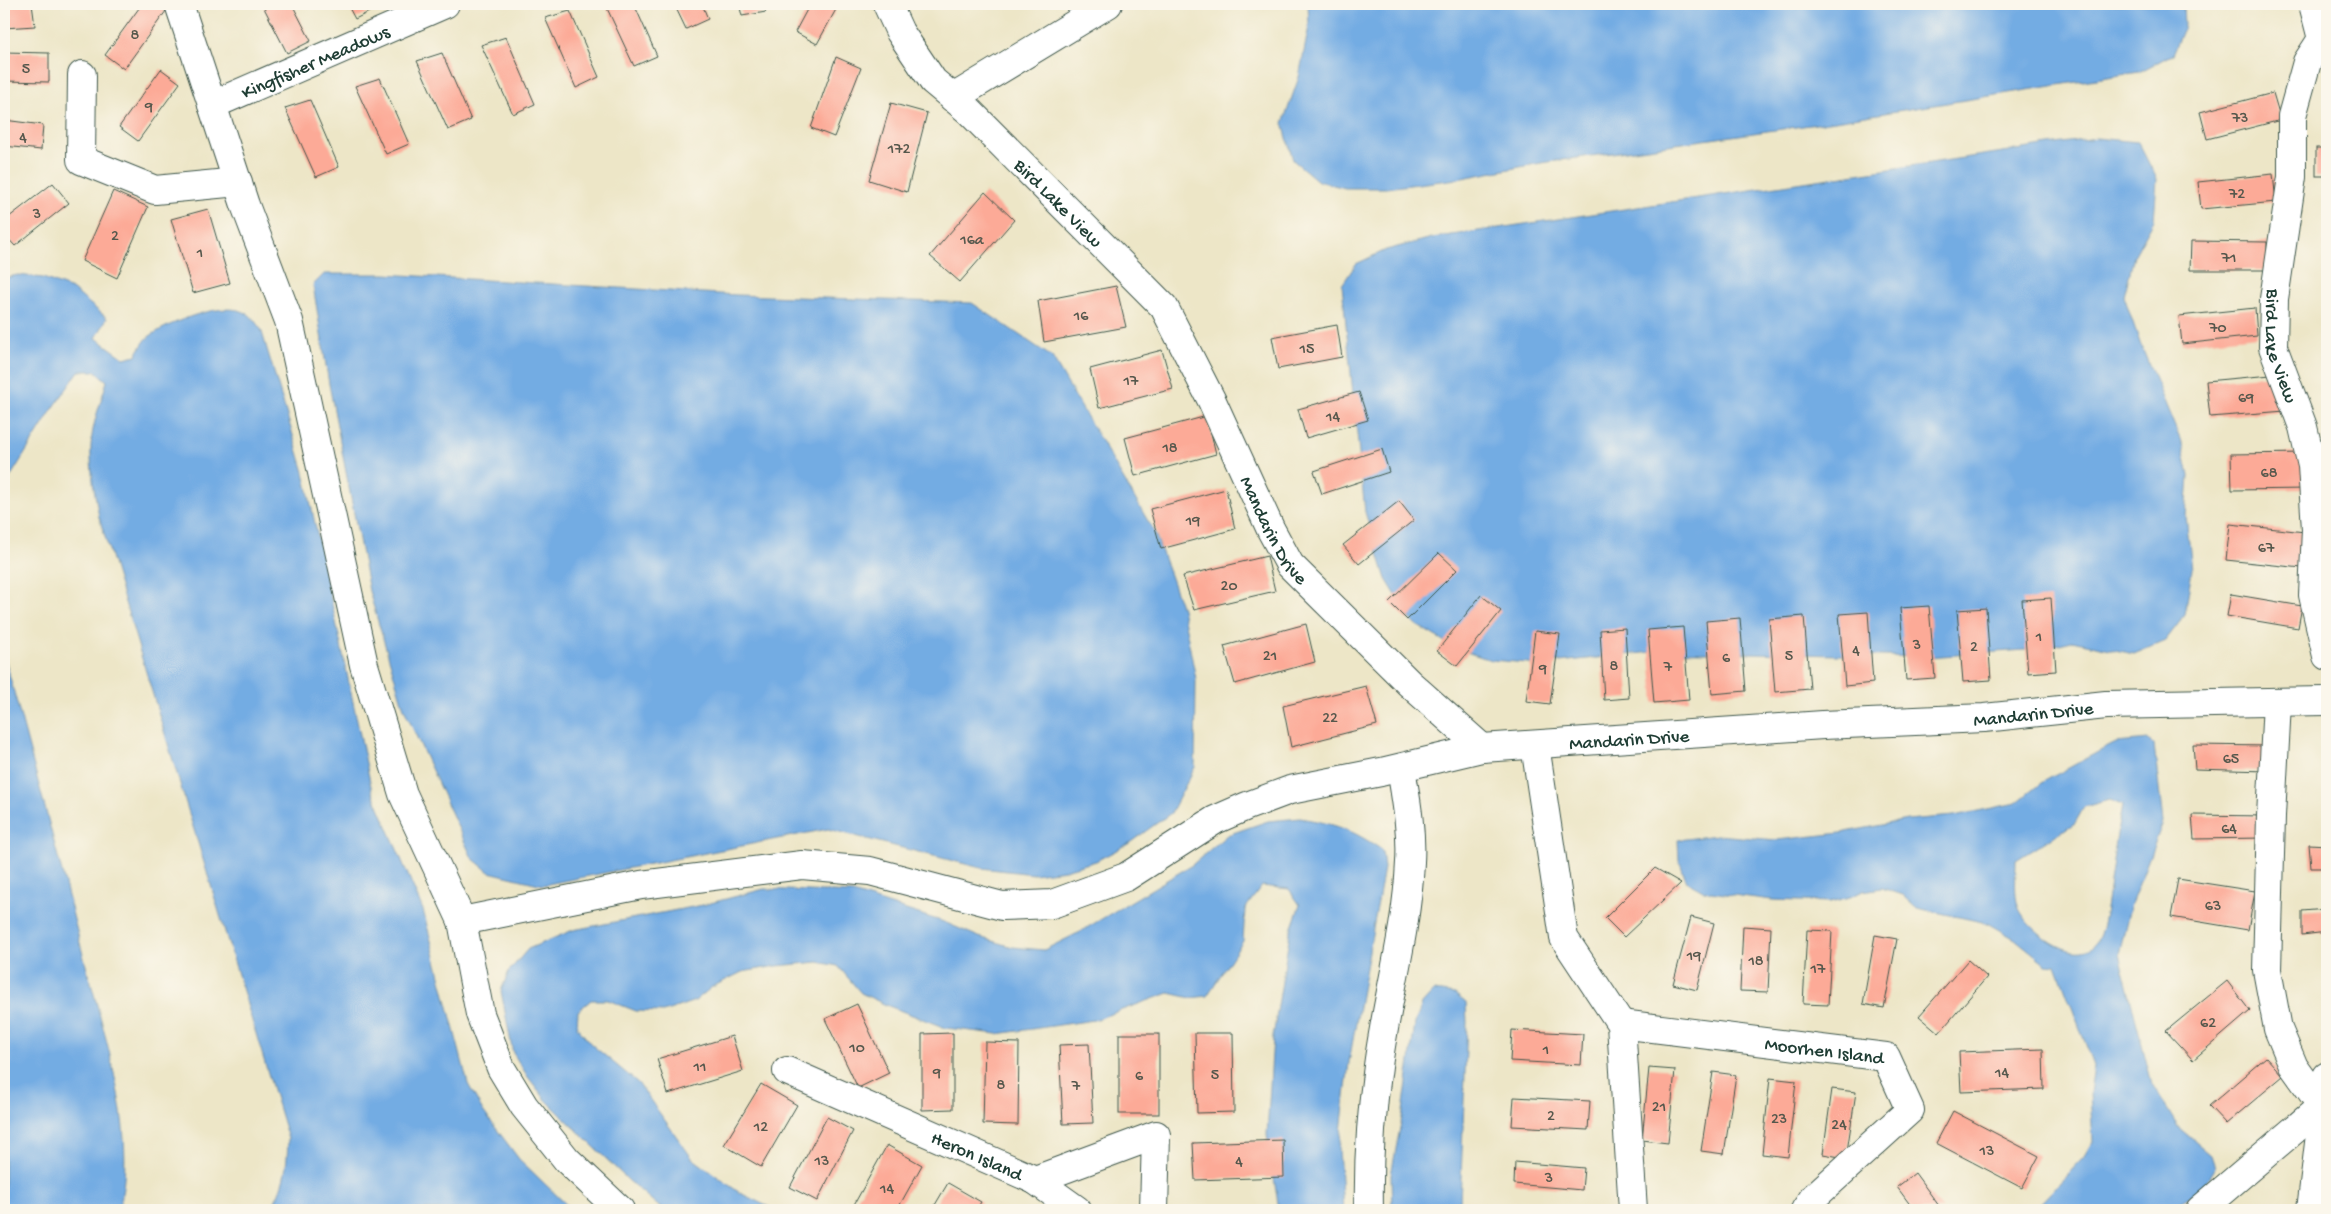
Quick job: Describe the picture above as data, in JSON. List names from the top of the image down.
{
  "streets": {
    "street": [
      "Kingfisher Meadows",
      "Bird Lake View",
      "Mandarin Drive",
      "Moorhen Island",
      "Heron Island"
    ]
  },
  "crossings": [
    ["Bird Lake View", "Mandarin Drive"]
  ],
  "house_numbers": [
    "8",
    "5",
    "9",
    "73",
    "4",
    "172",
    "72",
    "3",
    "2",
    "16a",
    "1",
    "71",
    "16",
    "70",
    "15",
    "17",
    "69",
    "14",
    "18",
    "68",
    "19",
    "67",
    "20",
    "1",
    "3",
    "2",
    "4",
    "21",
    "5",
    "6",
    "8",
    "7",
    "9",
    "22",
    "65",
    "64",
    "63",
    "19",
    "18",
    "17",
    "62",
    "10",
    "1",
    "11",
    "9",
    "14",
    "5",
    "6",
    "8",
    "7",
    "21",
    "2",
    "23",
    "24",
    "12",
    "13",
    "13",
    "4",
    "3",
    "14"
  ]
}
